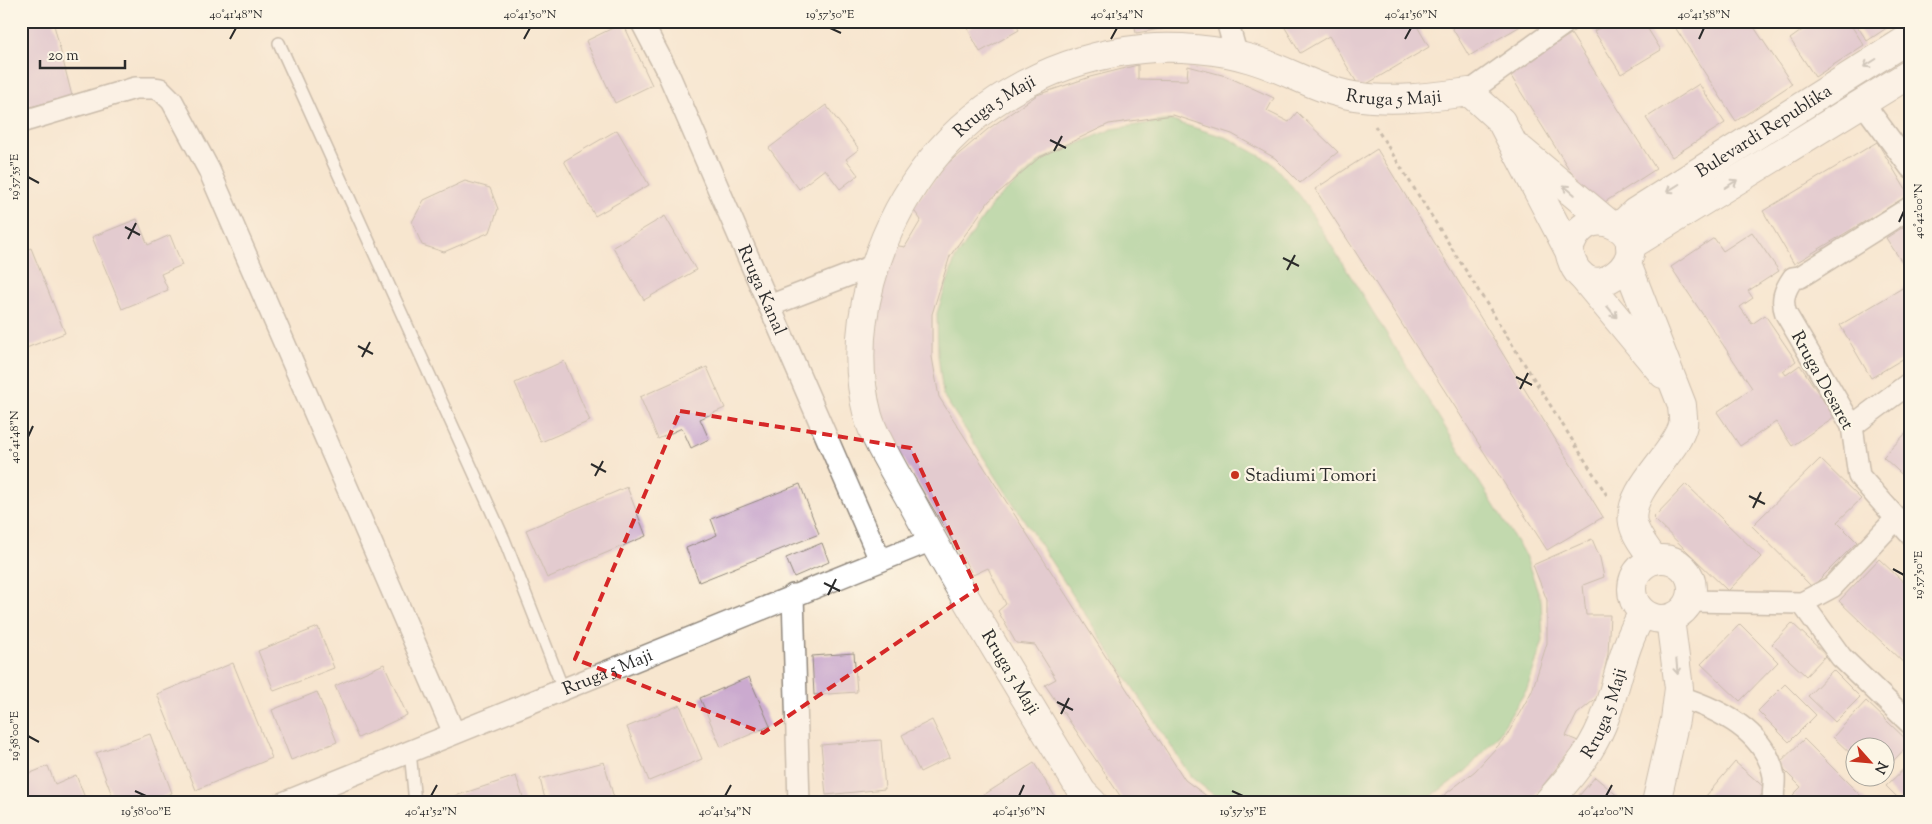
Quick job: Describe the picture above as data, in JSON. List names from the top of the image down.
{
  "streets": {
    "street": [
      "Rruga 5 Maji",
      "Bulevardi Republika",
      "Rruga Kanal",
      "Rruga Desaret"
    ]
  },
  "crossings": [
    ["Rruga 5 Maji", "Rruga Kanal"]
  ],
  "places": ["Stadiumi Tomori"],
  "scale_bar": "20 m",
  "north": "bottom right",
  "coordinates": [
    "40°41'48\"N",
    "40°41'50\"N",
    "19°57'50\"E",
    "40°41'54\"N",
    "40°41'56\"N",
    "40°41'58\"N",
    "19°57'55\"E",
    "40°42'00\"N",
    "19°58'00\"E",
    "40°41'52\"N"
  ]
}
